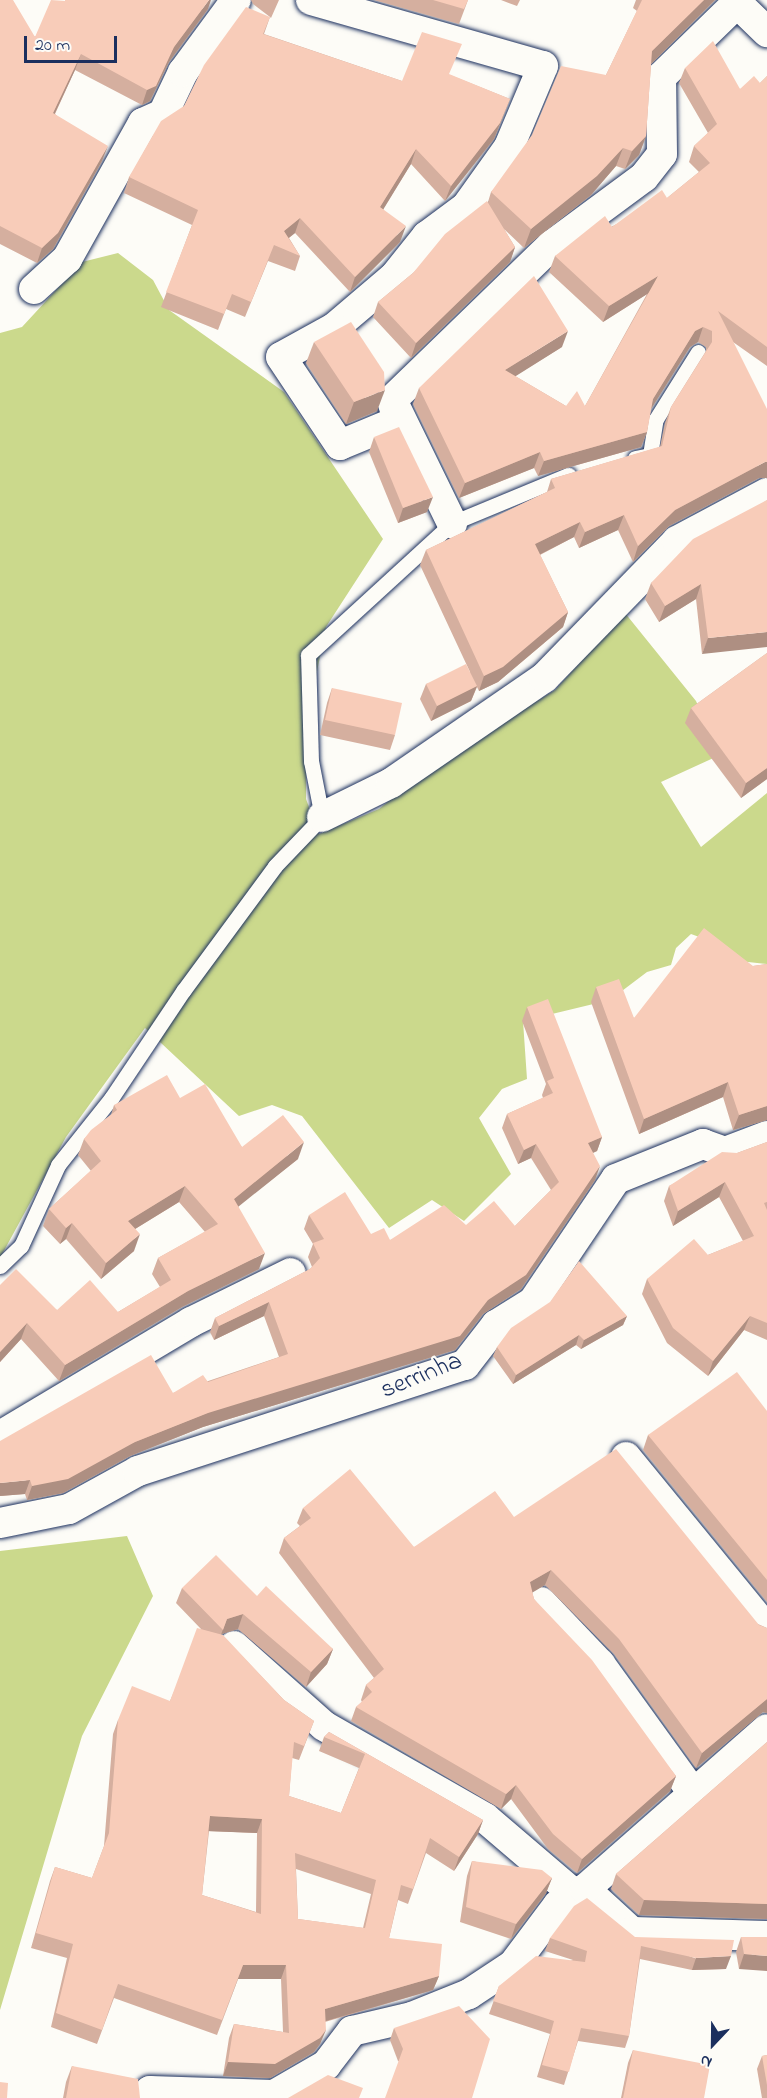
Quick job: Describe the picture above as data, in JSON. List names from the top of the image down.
{
  "streets": {
    "street": ["serrinha"]
  },
  "scale_bar": "20 m",
  "north": "bottom"
}
